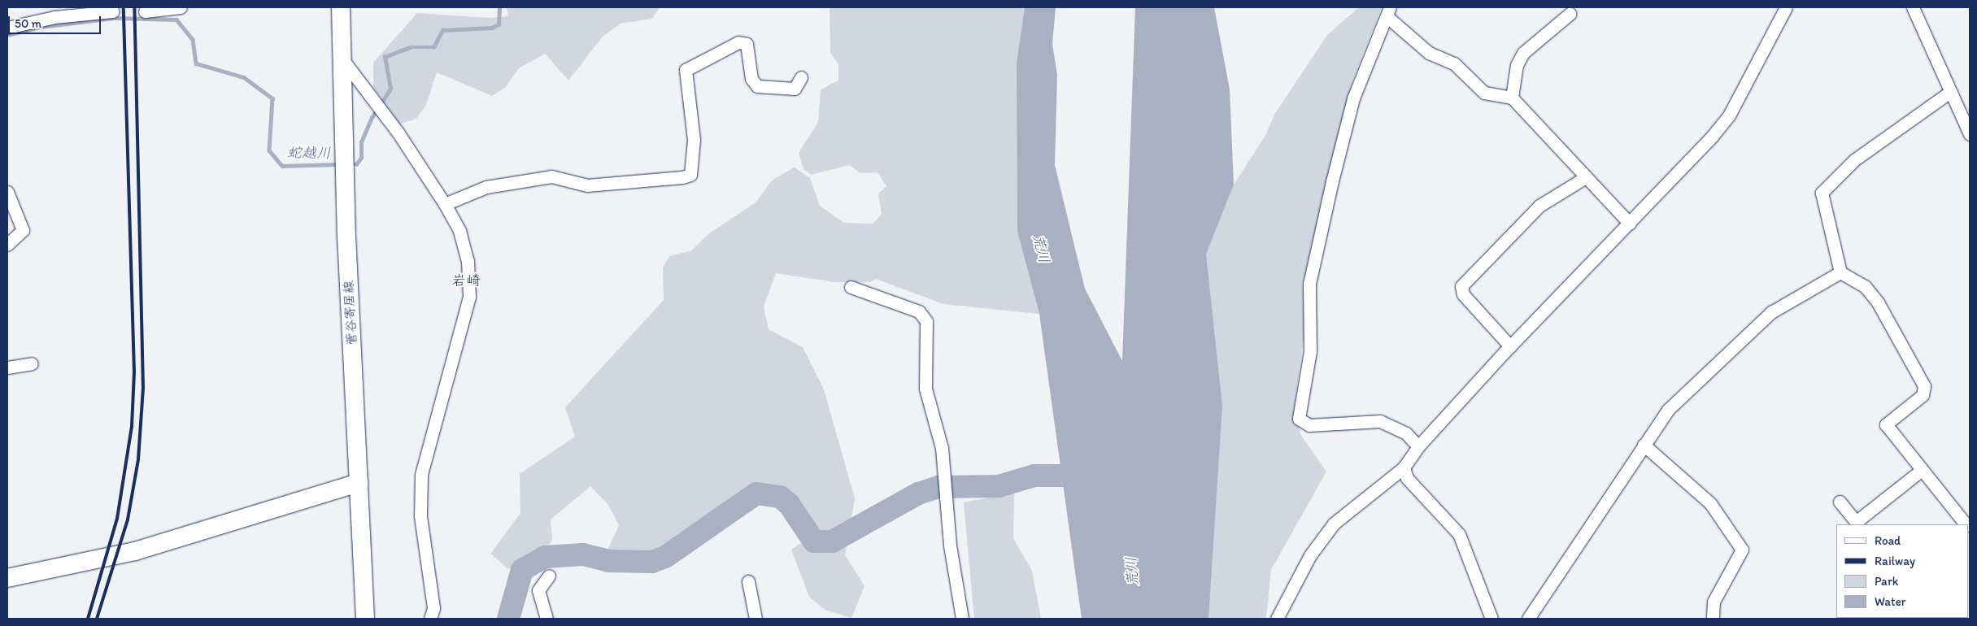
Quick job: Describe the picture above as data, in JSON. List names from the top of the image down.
{
  "streets": {
    "main road": ["菅谷寄居線"]
  },
  "districts": ["岩崎"],
  "water": ["蛇越川", "荒川"],
  "legend": [
    "Road",
    "Railway",
    "Park",
    "Water"
  ],
  "scale_bar": "50 m"
}
